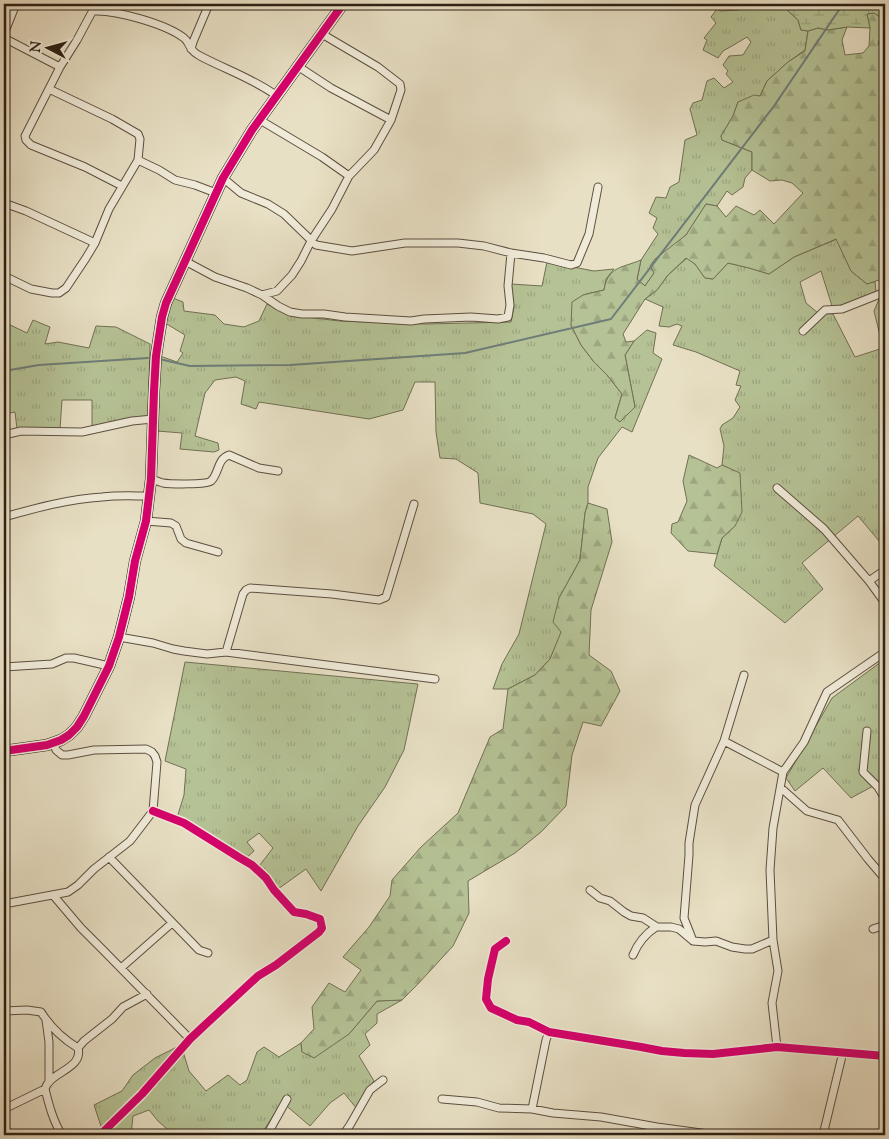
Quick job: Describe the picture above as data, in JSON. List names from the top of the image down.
{
  "north": "left"
}
